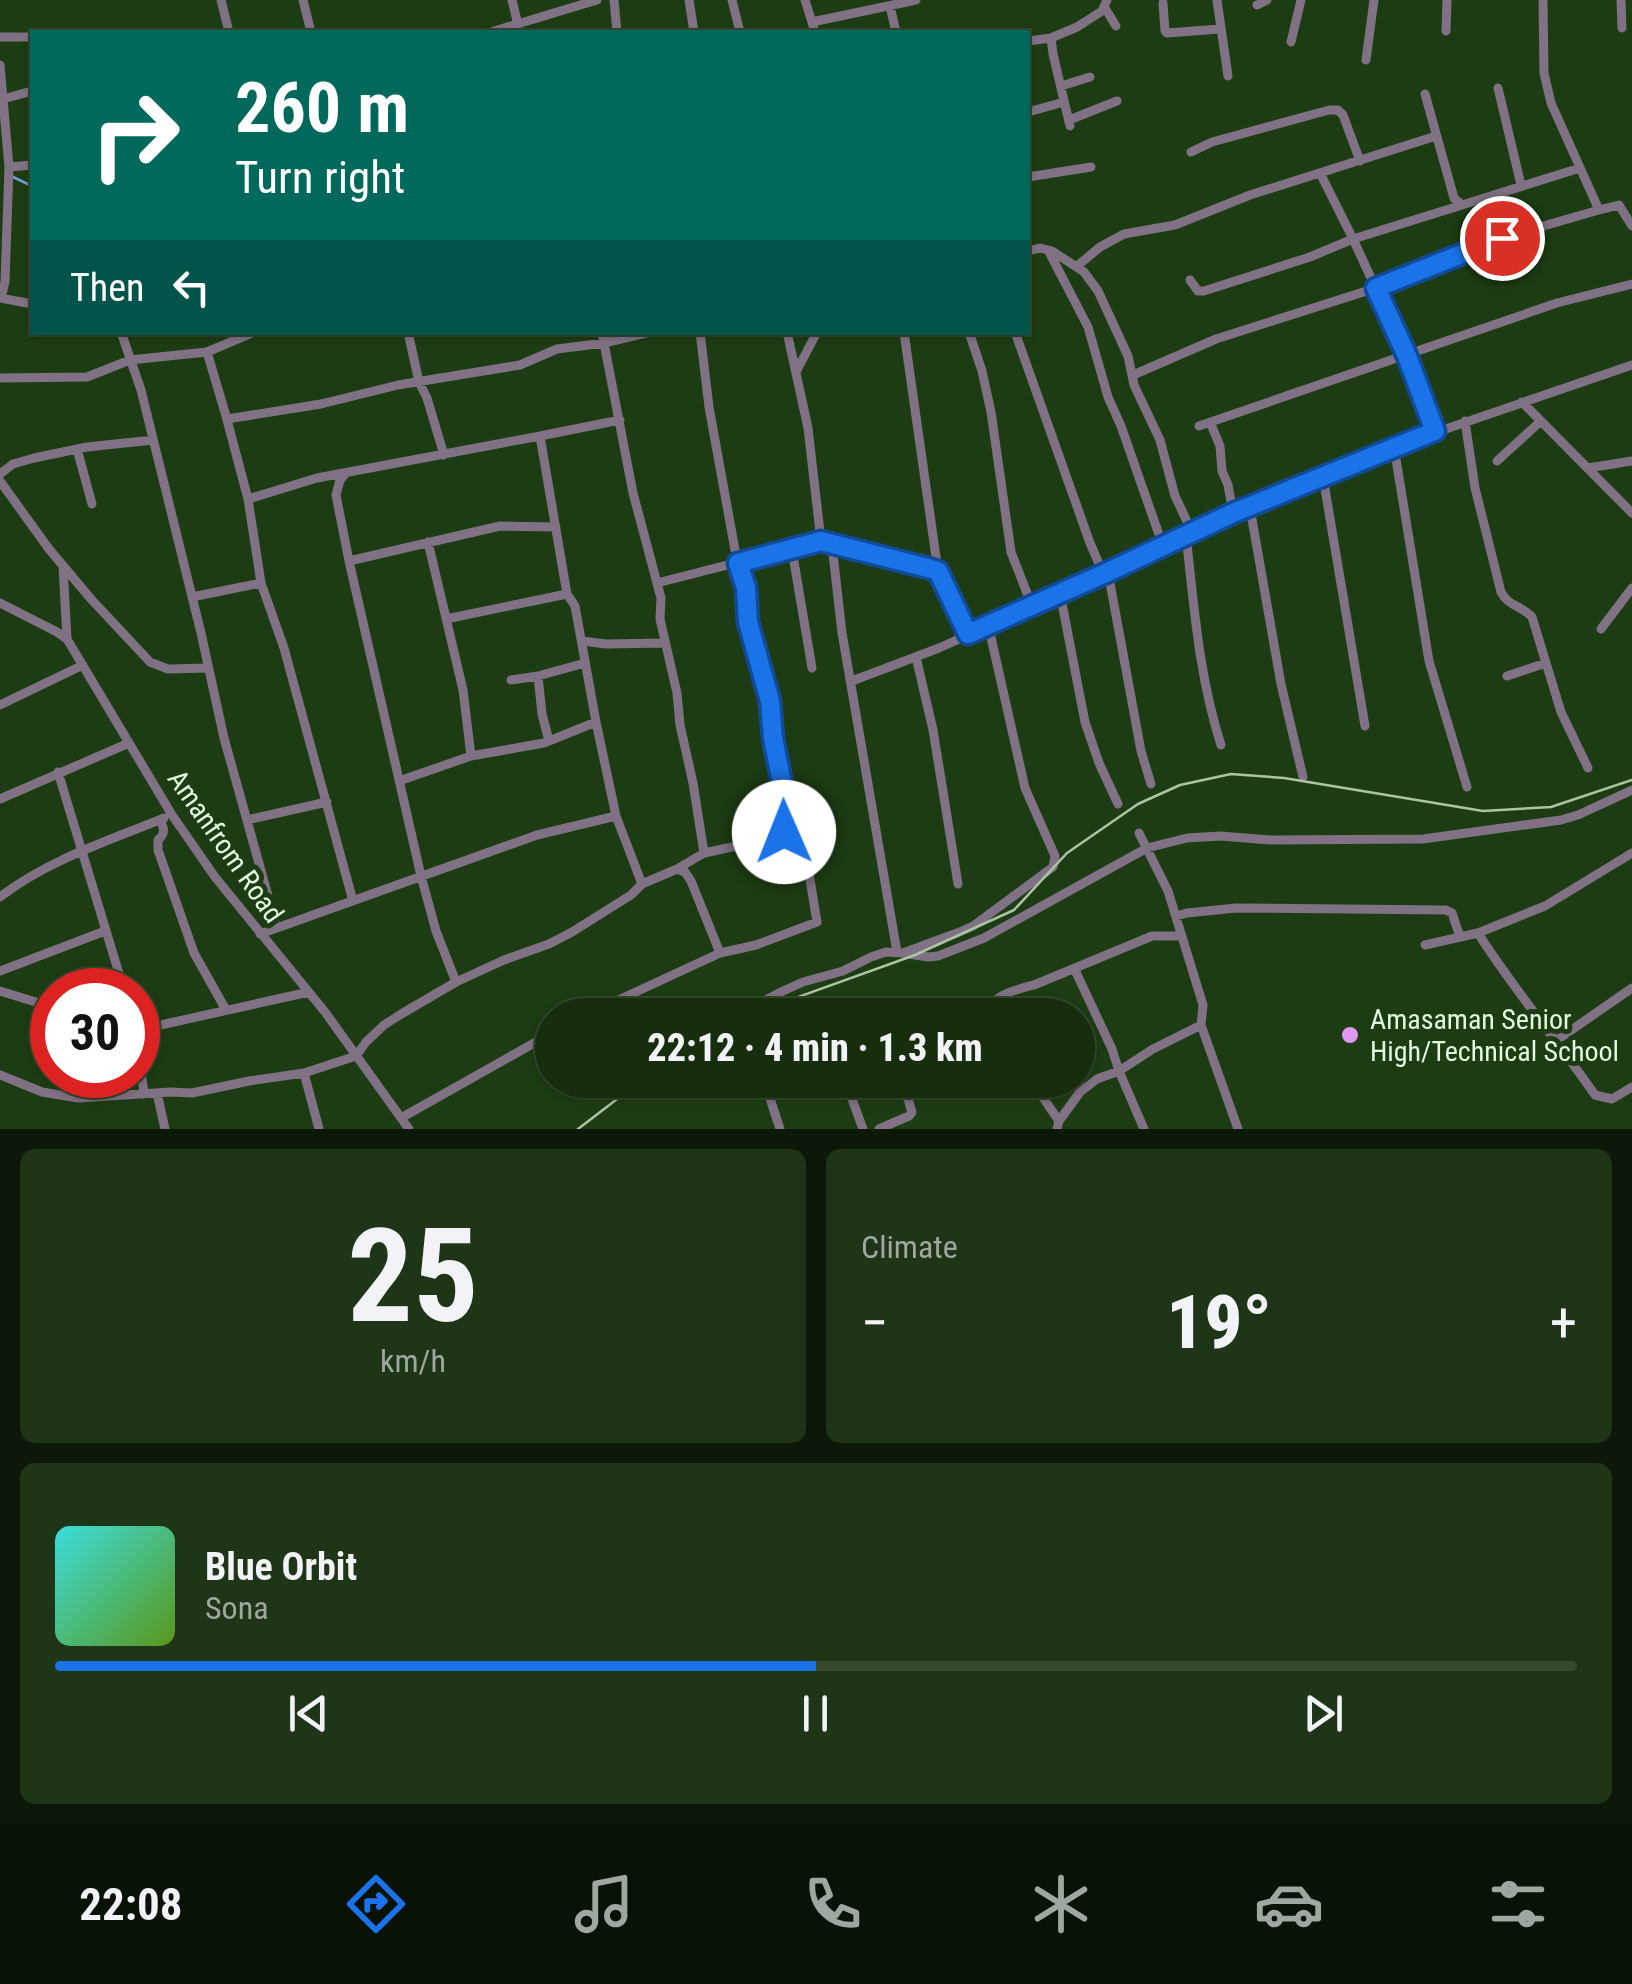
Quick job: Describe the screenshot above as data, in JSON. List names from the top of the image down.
{
  "streets": {
    "street": ["Amanfrom Road"]
  },
  "places": ["Amasaman Senior High/Technical School"],
  "page": {
    "turn": ["260 m", "Turn right"],
    "then": "Then",
    "limit": "30",
    "trip": "22:12 · 4 min · 1.3 km",
    "tile": [
      ["25", "km/h"],
      "Climate"
    ],
    "heat": ["−", "19°", "+"],
    "song": ["Blue Orbit", "Sona"],
    "tabs": "22:08"
  }
}
